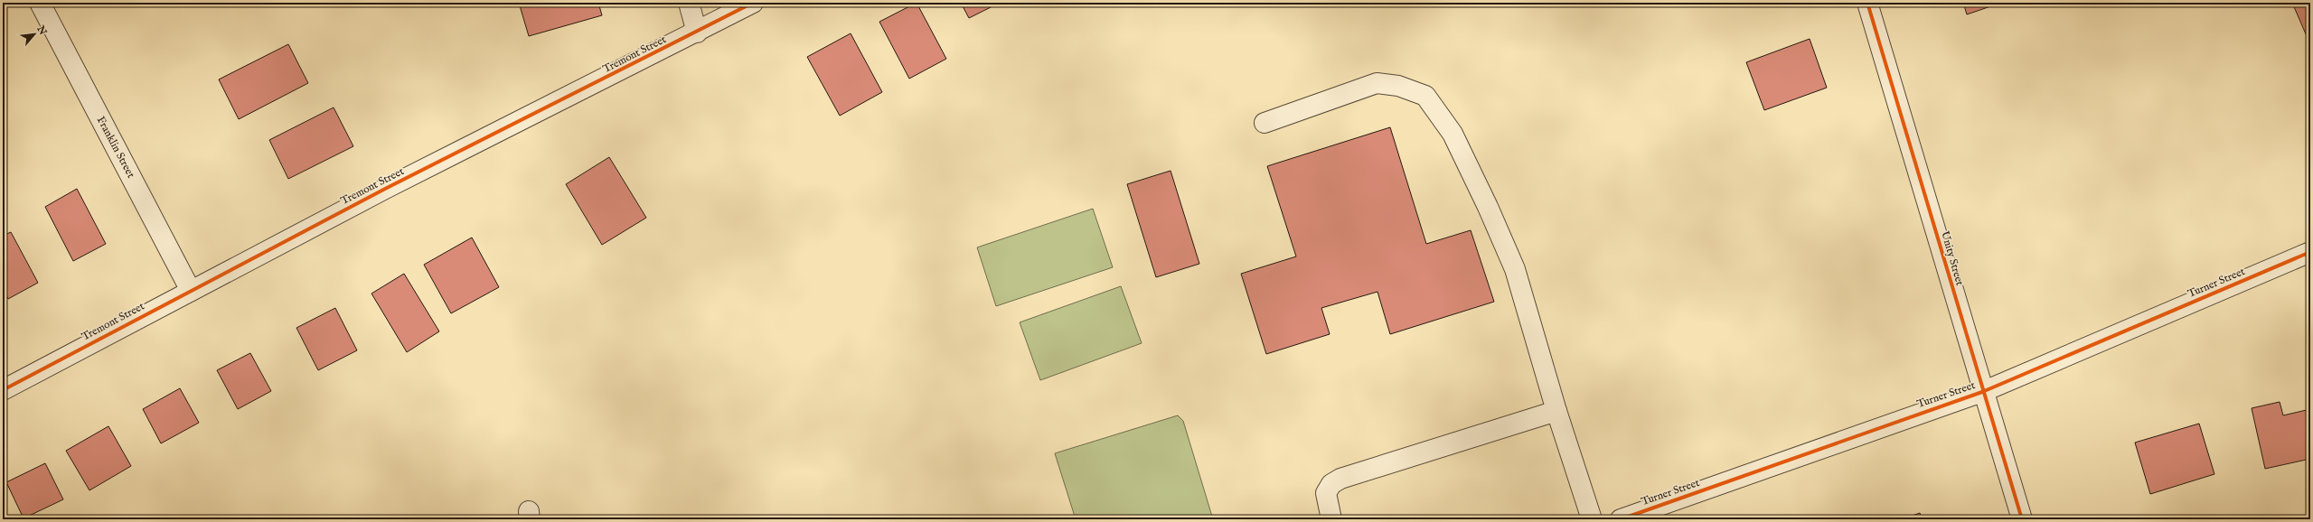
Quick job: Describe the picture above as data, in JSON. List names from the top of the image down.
{
  "streets": {
    "street": [
      "Tremont Street",
      "Franklin Street",
      "Unity Street",
      "Turner Street"
    ]
  },
  "crossings": [
    ["Tremont Street", "Franklin Street"],
    ["Unity Street", "Turner Street"]
  ],
  "north": "top right"
}
